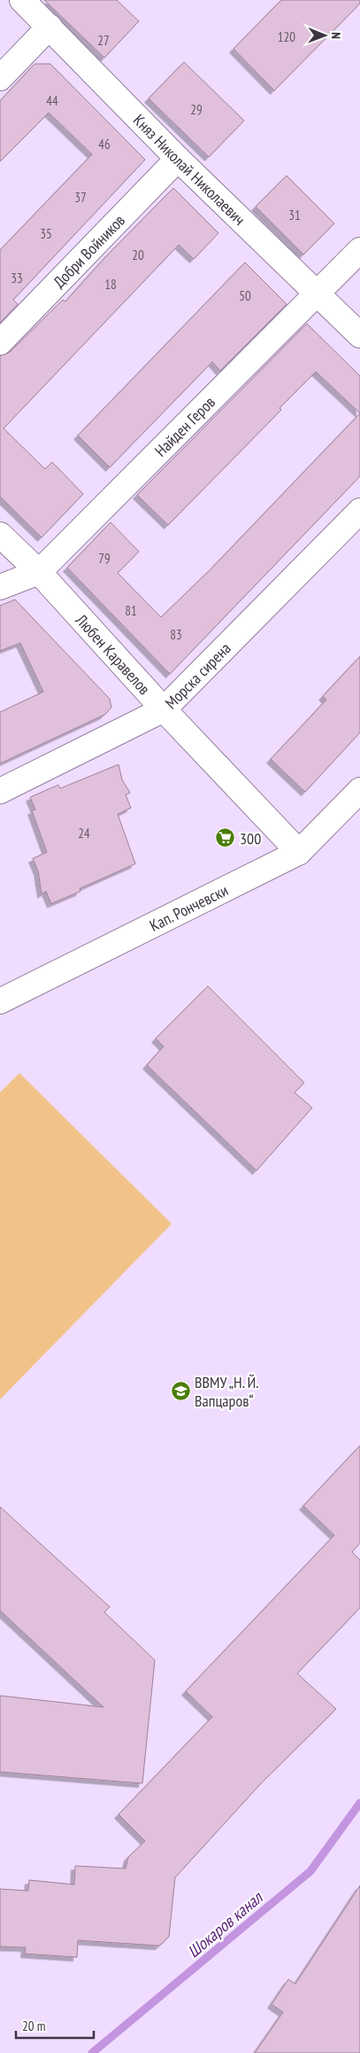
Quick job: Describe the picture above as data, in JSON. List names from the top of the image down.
{
  "streets": {
    "street": [
      "Княз Николай Николаевич",
      "Добри Войников",
      "Найден Геров",
      "Любен Каравелов",
      "Морска сирена",
      "Кап. Рончевски"
    ]
  },
  "crossings": [
    ["Княз Николай Николаевич", "Добри Войников"],
    ["Княз Николай Николаевич", "Найден Геров"],
    ["Найден Геров", "Любен Каравелов"],
    ["Любен Каравелов", "Морска сирена"],
    ["Любен Каравелов", "Кап. Рончевски"]
  ],
  "water": ["Шокаров канал"],
  "places": {
    "supermarket": ["300"],
    "school or university": ["ВВМУ „Н. Й. Вапцаров“"]
  },
  "house_numbers": [
    "120",
    "27",
    "44",
    "29",
    "46",
    "37",
    "31",
    "35",
    "20",
    "33",
    "18",
    "50",
    "79",
    "81",
    "83",
    "24"
  ],
  "scale_bar": "20 m",
  "north": "right"
}
